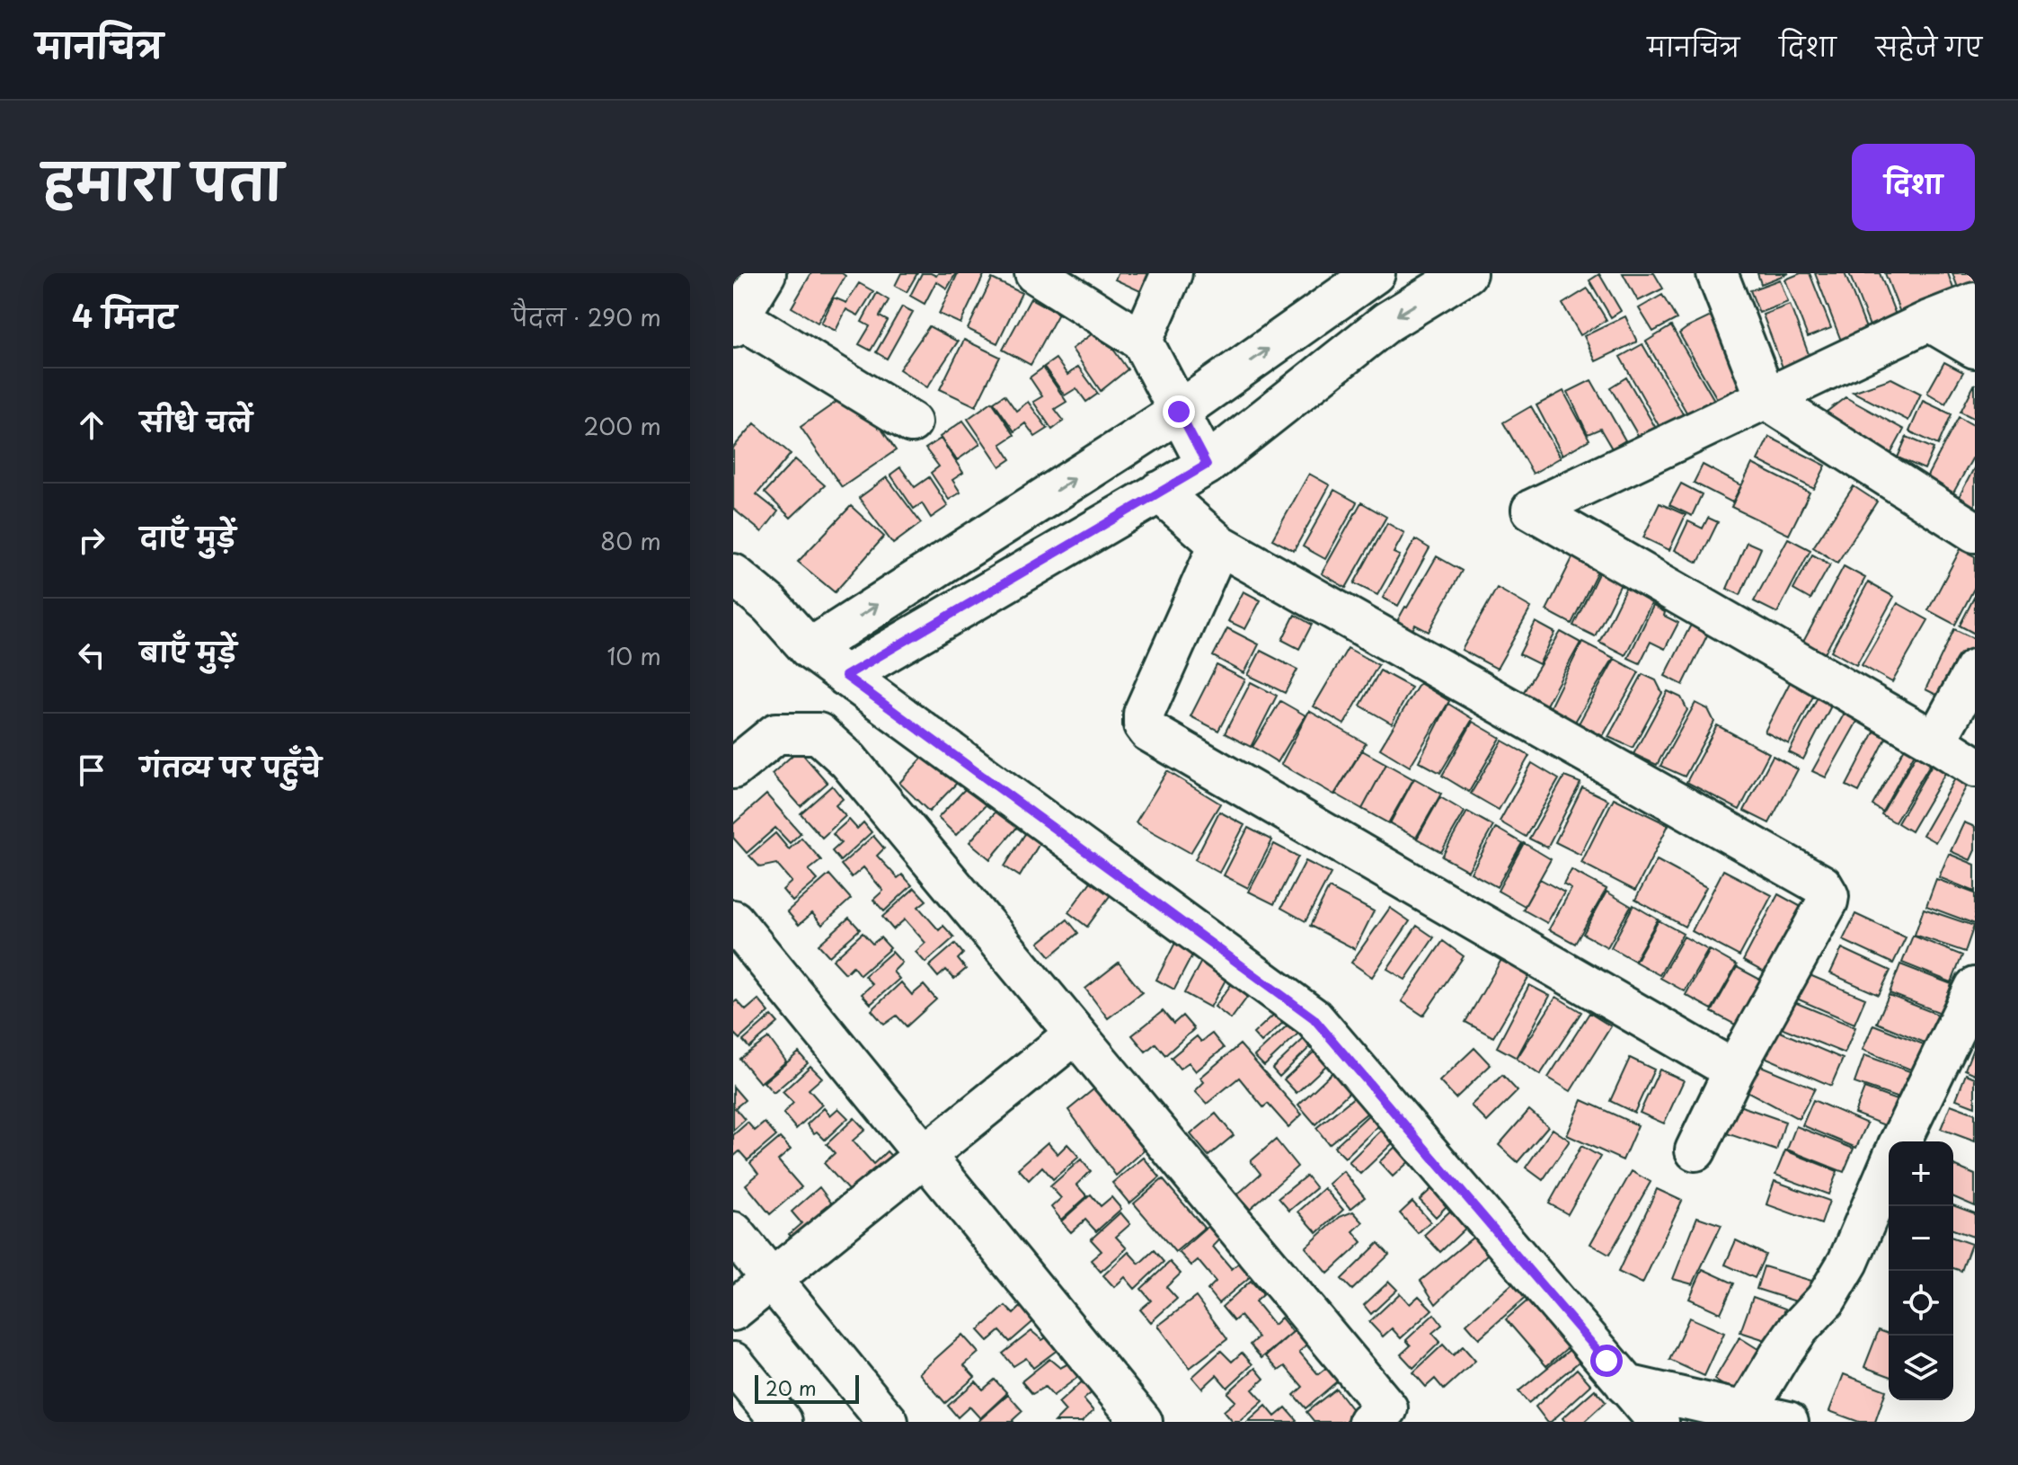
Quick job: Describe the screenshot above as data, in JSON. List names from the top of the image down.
{
  "scale_bar": "20 m",
  "page": {
    "header": "मानचित्र",
    "nav": ["मानचित्र", "दिशा", "सहेजे गए"],
    "title": "हमारा पता",
    "buttons": "दिशा",
    "heading": ["4 मिनट", "पैदल · 290 m"],
    "list": [
      ["सीधे चलें", "200 m"],
      ["दाएँ मुड़ें", "80 m"],
      ["बाएँ मुड़ें", "10 m"],
      "गंतव्य पर पहुँचे"
    ],
    "map_buttons": ["+", "−"],
    "scale": "20 m"
  }
}
